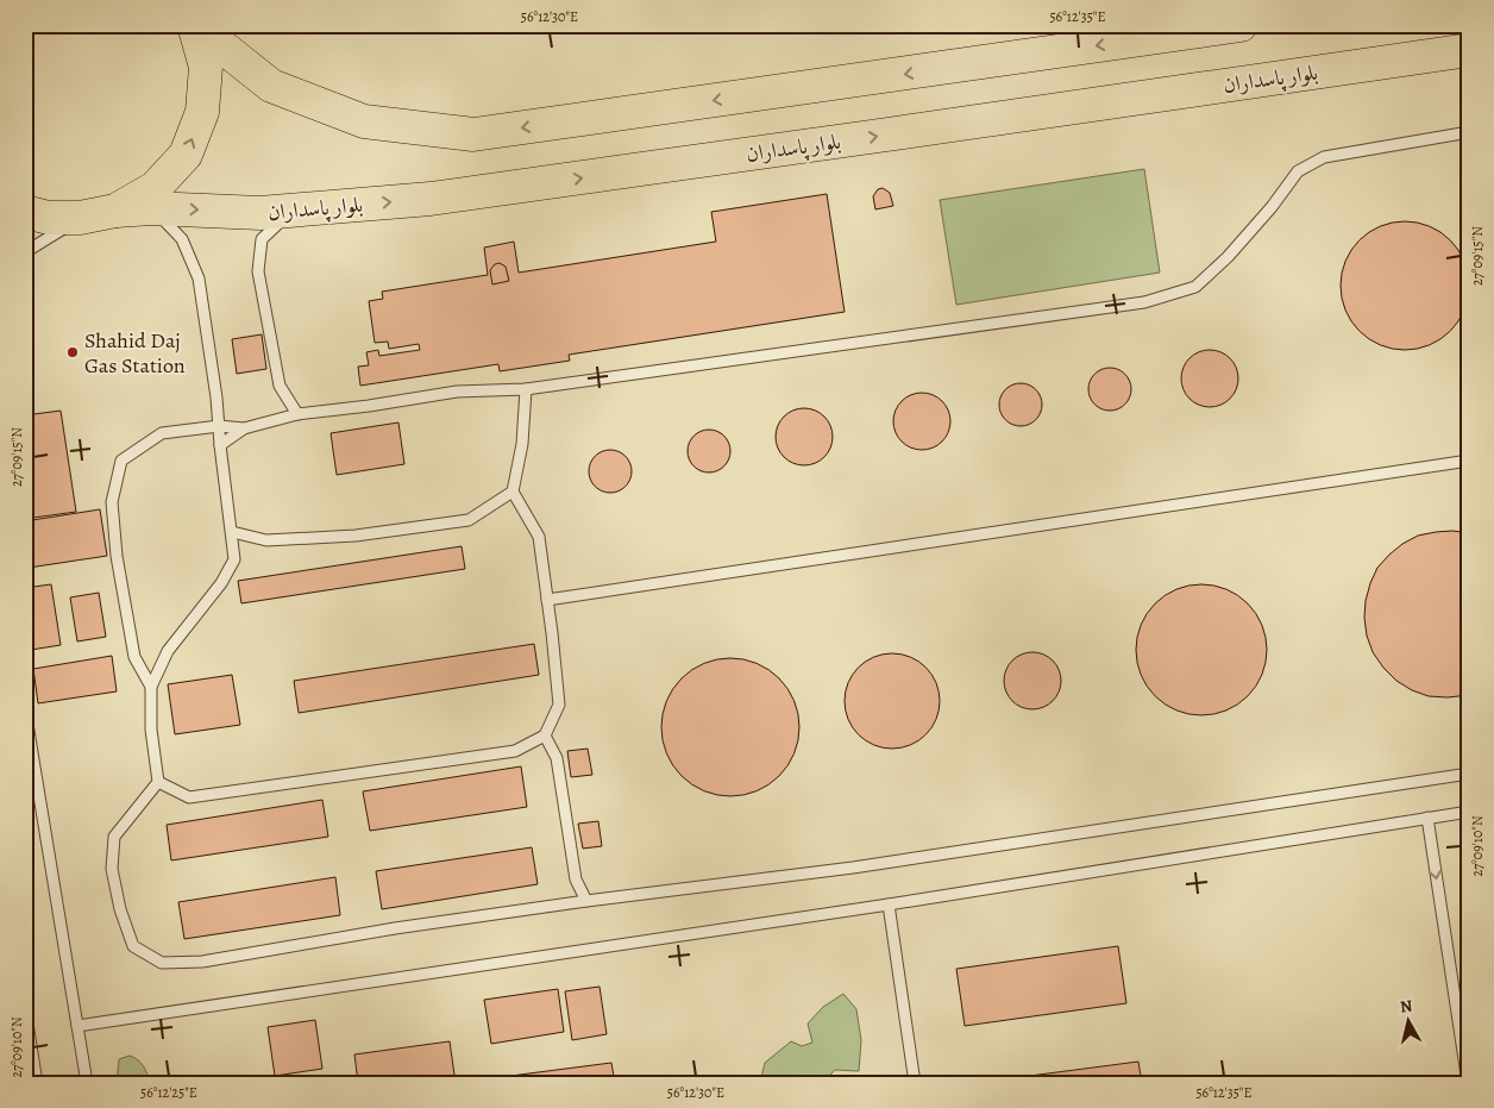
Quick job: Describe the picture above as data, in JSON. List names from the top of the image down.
{
  "streets": {
    "highway": ["بلوار پاسداران"]
  },
  "places": ["Shahid Daj Gas Station"],
  "north": "top",
  "coordinates": [
    "56°12'30\"E",
    "56°12'35\"E",
    "27°09'15\"N",
    "27°09'10\"N",
    "56°12'25\"E"
  ]
}
